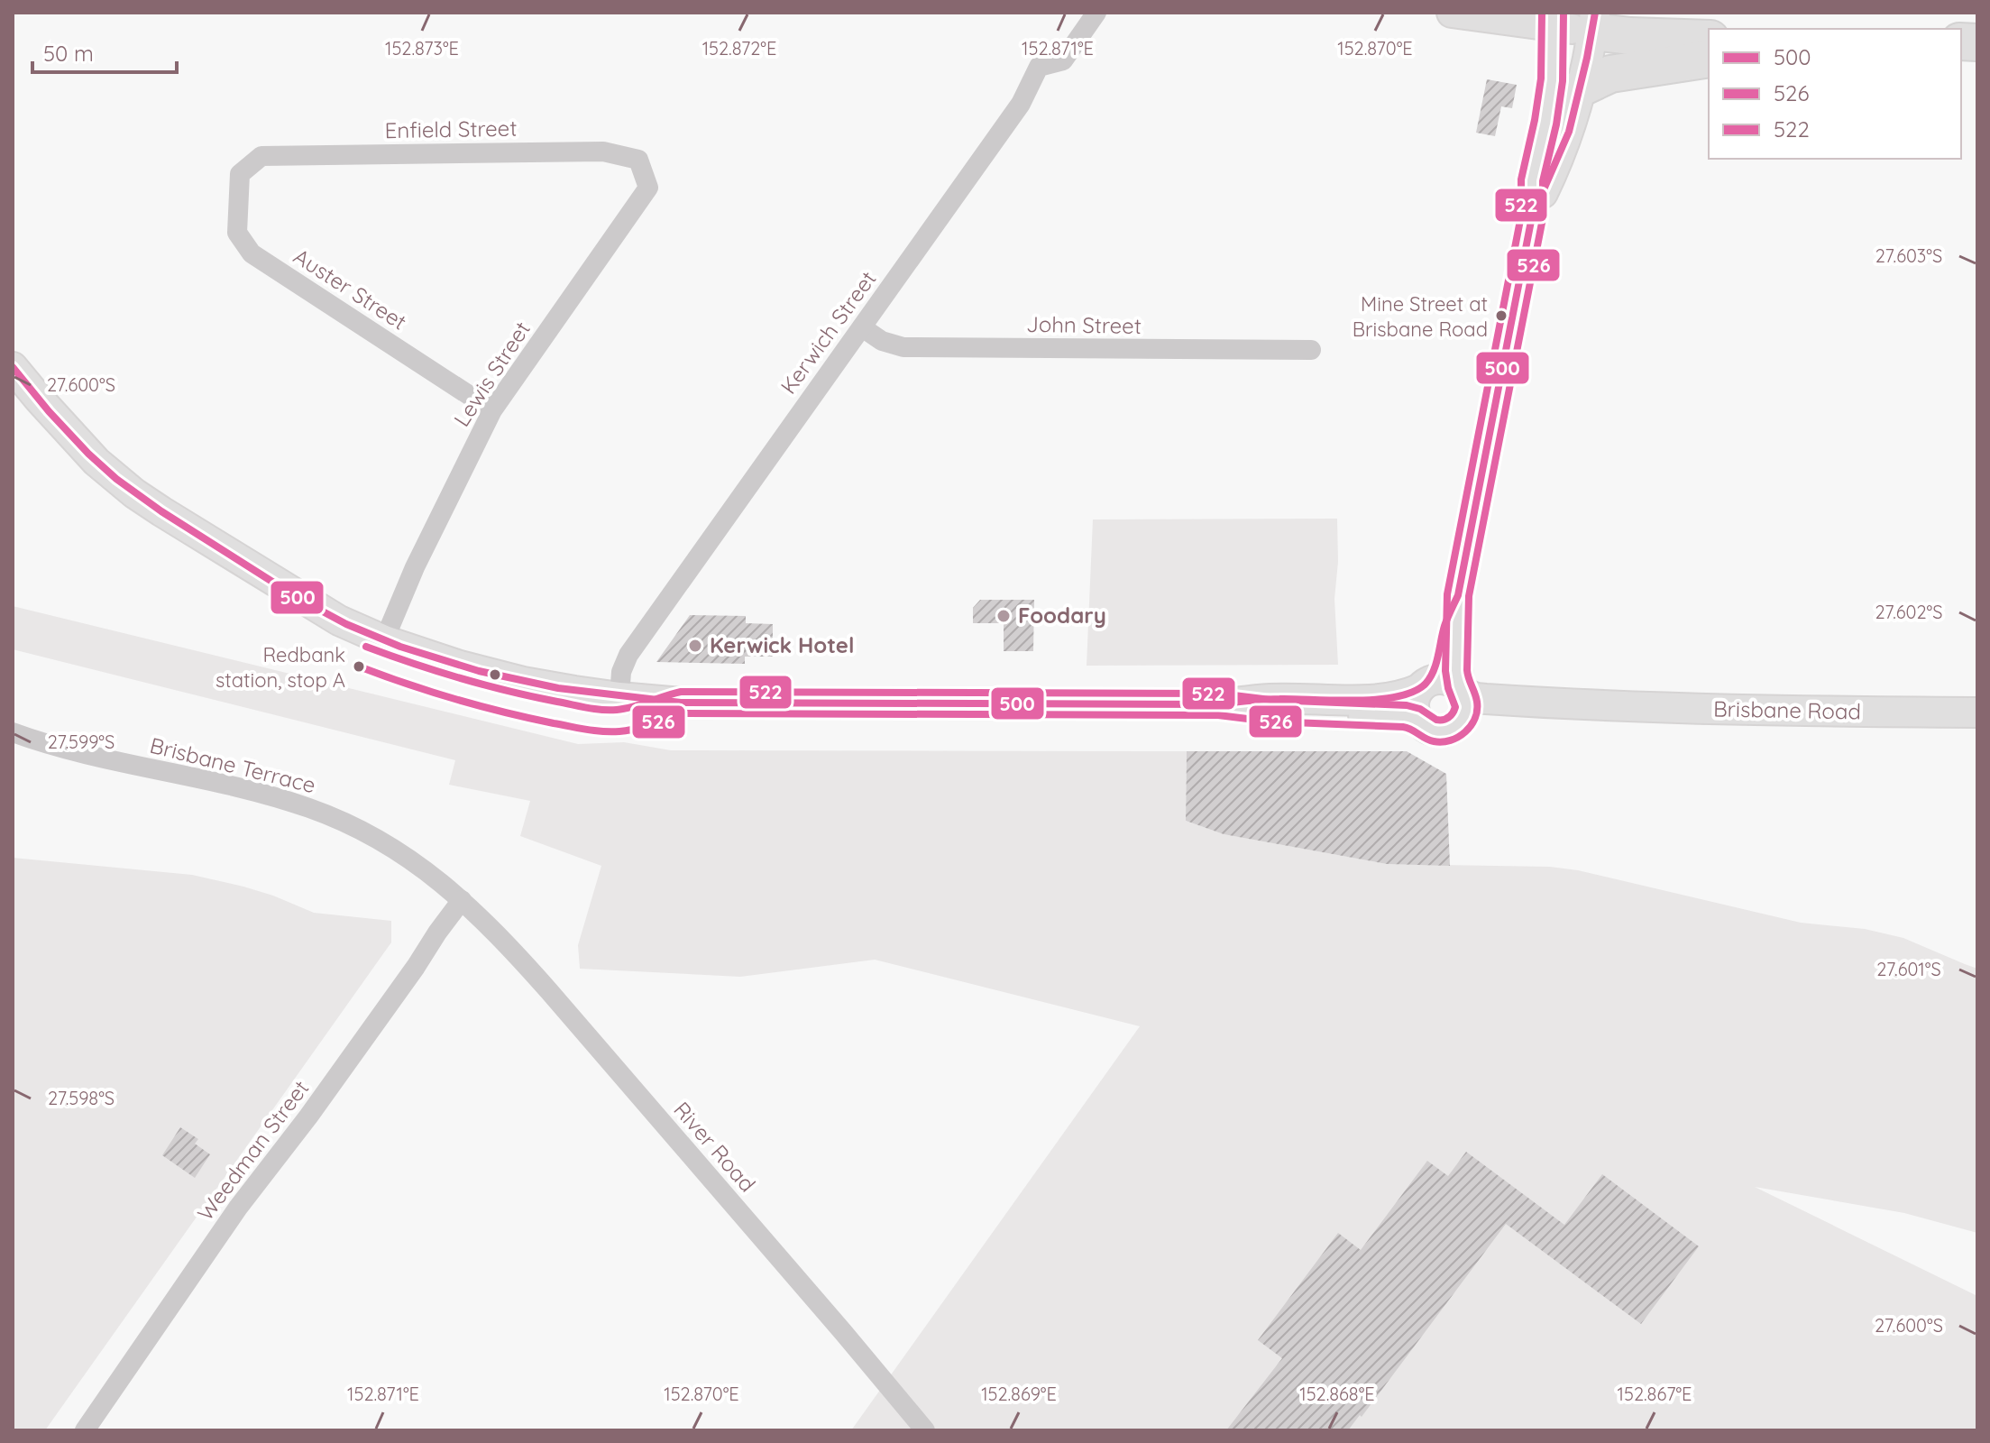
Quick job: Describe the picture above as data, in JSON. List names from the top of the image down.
{
  "streets": {
    "main road": ["Brisbane Road"],
    "street": [
      "Enfield Street",
      "Auster Street",
      "John Street",
      "Kerwich Street",
      "Lewis Street",
      "Brisbane Terrace",
      "River Road",
      "Weedman Street"
    ]
  },
  "crossings": [
    ["Enfield Street", "Auster Street"],
    ["Enfield Street", "Lewis Street"],
    ["Auster Street", "Lewis Street"],
    ["John Street", "Kerwich Street"],
    ["Brisbane Terrace", "River Road"],
    ["Brisbane Terrace", "Weedman Street"],
    ["River Road", "Weedman Street"]
  ],
  "places": [
    "Mine Street at Brisbane Road",
    "Foodary",
    "Kerwick Hotel",
    "Redbank station, stop A"
  ],
  "lines": ["transit line 500", "transit line 526", "transit line 522"],
  "legend": ["500", "526", "522"],
  "scale_bar": "50 m",
  "coordinates": [
    "152.873°E",
    "152.872°E",
    "152.871°E",
    "152.870°E",
    "27.603°S",
    "27.600°S",
    "27.602°S",
    "27.599°S",
    "27.601°S",
    "27.598°S",
    "152.869°E",
    "152.868°E",
    "152.867°E"
  ]
}
